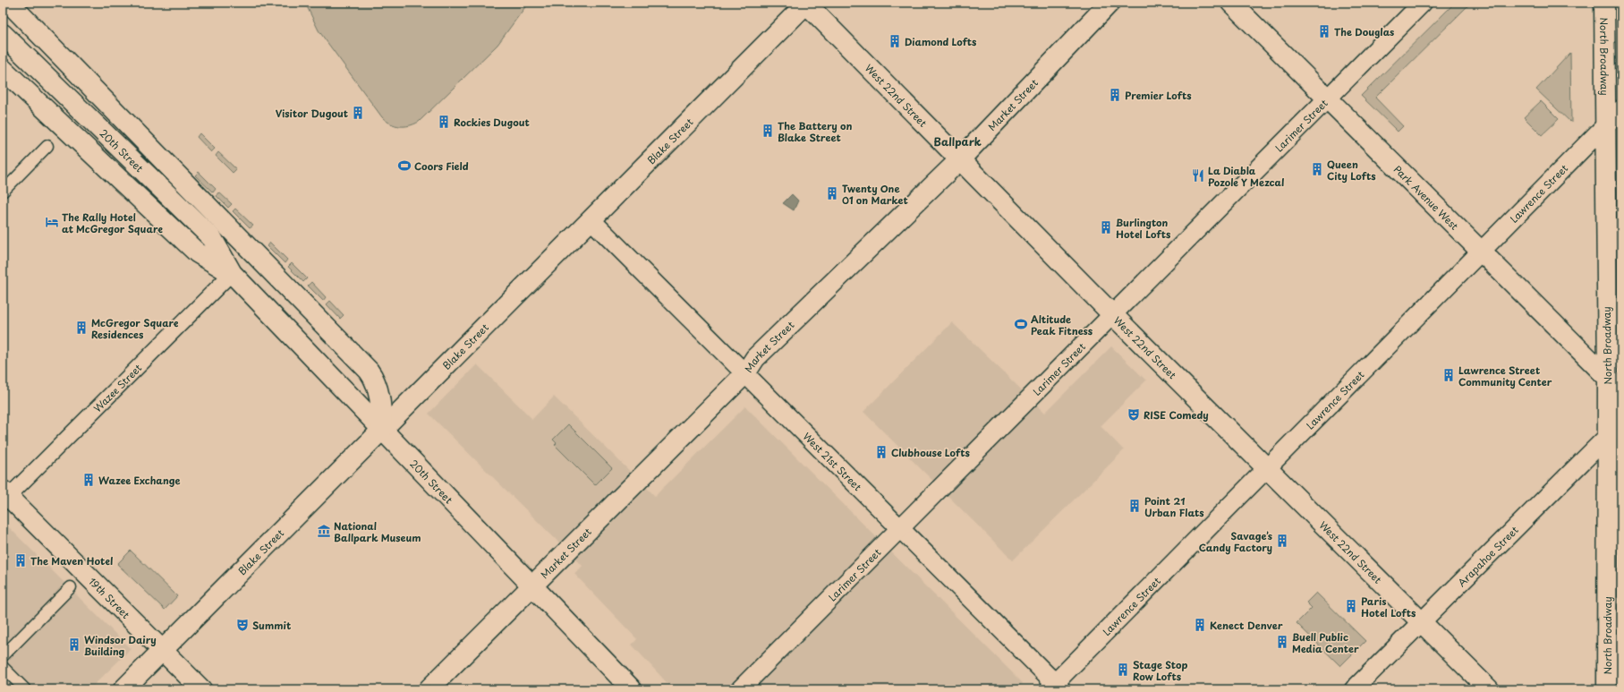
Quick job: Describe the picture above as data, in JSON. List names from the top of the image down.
{
  "streets": {
    "main road": [
      "North Broadway",
      "West 22nd Street",
      "Market Street",
      "Blake Street",
      "20th Street",
      "Park Avenue West",
      "19th Street"
    ],
    "street": [
      "Larimer Street",
      "Lawrence Street",
      "Wazee Street",
      "West 21st Street",
      "Arapahoe Street"
    ]
  },
  "crossings": [
    ["North Broadway", "Lawrence Street"],
    ["North Broadway", "Park Avenue West"],
    ["North Broadway", "Arapahoe Street"],
    ["West 22nd Street", "Market Street"],
    ["West 22nd Street", "Larimer Street"],
    ["West 22nd Street", "Blake Street"],
    ["West 22nd Street", "Lawrence Street"],
    ["West 22nd Street", "Arapahoe Street"],
    ["Market Street", "20th Street"],
    ["Market Street", "West 21st Street"],
    ["Larimer Street", "Park Avenue West"],
    ["Larimer Street", "West 21st Street"],
    ["Blake Street", "20th Street"],
    ["Blake Street", "West 21st Street"],
    ["Blake Street", "19th Street"],
    ["20th Street", "Wazee Street"],
    ["Lawrence Street", "Park Avenue West"],
    ["Lawrence Street", "West 21st Street"],
    ["Wazee Street", "19th Street"]
  ],
  "districts": ["Ballpark"],
  "places": {
    "building": [
      "The Douglas",
      "Diamond Lofts",
      "Premier Lofts",
      "Visitor Dugout",
      "Rockies Dugout",
      "The Battery on Blake Street",
      "Queen City Lofts",
      "Twenty One 01 on Market",
      "Burlington Hotel Lofts",
      "McGregor Square Residences",
      "Lawrence Street Community Center",
      "Clubhouse Lofts",
      "Wazee Exchange",
      "Point 21 Urban Flats",
      "Savage’s Candy Factory",
      "The Maven Hotel",
      "Paris Hotel Lofts",
      "Kenect Denver",
      "Buell Public Media Center",
      "Windsor Dairy Building",
      "Stage Stop Row Lofts"
    ],
    "sports": ["Coors Field", "Altitude Peak Fitness"],
    "restaurant": ["La Diabla Pozole Y Mezcal"],
    "hotel": ["The Rally Hotel at McGregor Square"],
    "theatre": ["RISE Comedy", "Summit"],
    "museum": ["National Ballpark Museum"]
  }
}
